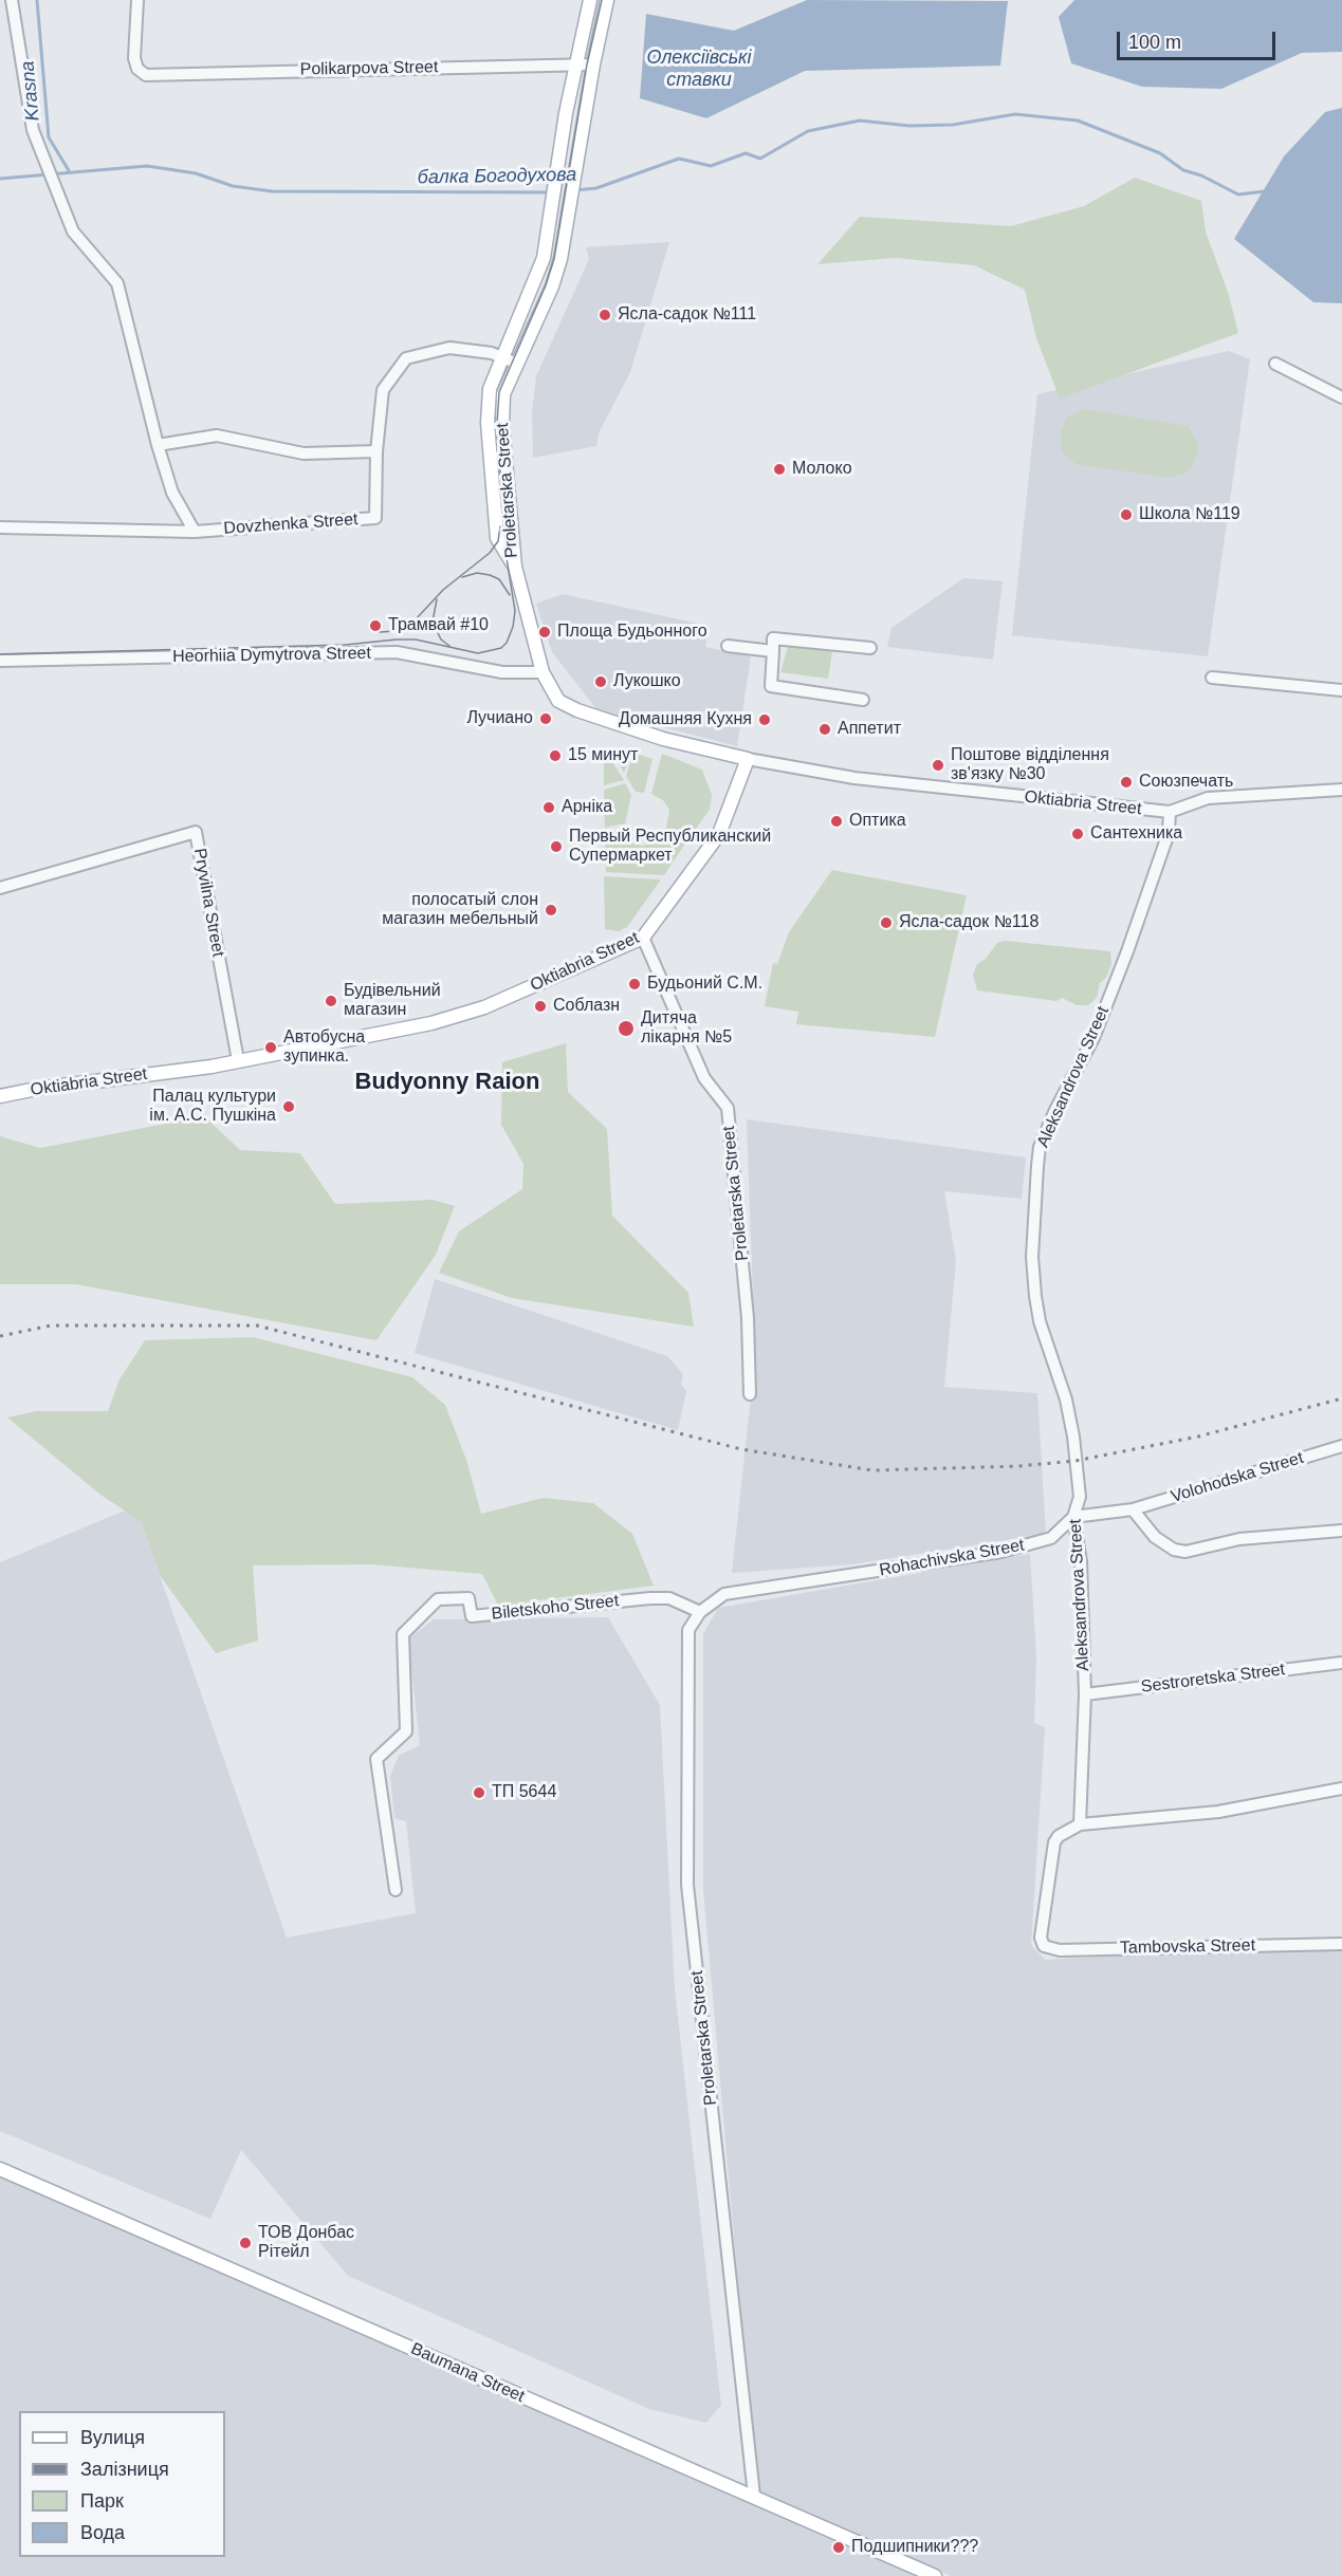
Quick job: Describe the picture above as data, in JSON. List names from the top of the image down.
{
  "streets": {
    "main road": ["Proletarska Street", "Oktiabria Street", "Baumana Street"],
    "street": [
      "Polikarpova Street",
      "Dovzhenka Street",
      "Heorhiia Dymytrova Street",
      "Pryvilna Street",
      "Aleksandrova Street",
      "Volohodska Street",
      "Rohachivska Street",
      "Biletskoho Street",
      "Sestroretska Street",
      "Tambovska Street"
    ]
  },
  "crossings": [
    ["Polikarpova Street", "Proletarska Street"],
    ["Proletarska Street", "Dovzhenka Street"],
    ["Proletarska Street", "Oktiabria Street"],
    ["Proletarska Street", "Rohachivska Street"],
    ["Proletarska Street", "Biletskoho Street"],
    ["Proletarska Street", "Baumana Street"],
    ["Oktiabria Street", "Pryvilna Street"],
    ["Oktiabria Street", "Aleksandrova Street"],
    ["Aleksandrova Street", "Rohachivska Street"],
    ["Aleksandrova Street", "Sestroretska Street"],
    ["Aleksandrova Street", "Tambovska Street"],
    ["Rohachivska Street", "Biletskoho Street"]
  ],
  "districts": ["Budyonny Raion"],
  "water": ["Олексіївські ставки", "Krasna", "балка Богодухова"],
  "places": [
    "Ясла-садок №111",
    "Молоко",
    "Школа №119",
    "Трамвай #10",
    "Площа Будьонного",
    "Лукошко",
    "Лучиано",
    "Домашняя Кухня",
    "Аппетит",
    "15 минут",
    "Поштове відділення зв'язку №30",
    "Союзпечать",
    "Арніка",
    "Оптика",
    "Сантехника",
    "Первый Республиканский Супермаркет",
    "полосатый слон магазин мебельный",
    "Ясла-садок №118",
    "Будьоний С.М.",
    "Будівельний магазин",
    "Соблазн",
    "Дитяча лікарня №5",
    "Автобусна зупинка.",
    "Палац культури ім. А.С. Пушкіна",
    "ТП 5644",
    "ТОВ Донбас Рітейл",
    "Подшипники???"
  ],
  "legend": [
    "Вулиця",
    "Залізниця",
    "Парк",
    "Вода"
  ],
  "scale_bar": "100 m"
}
